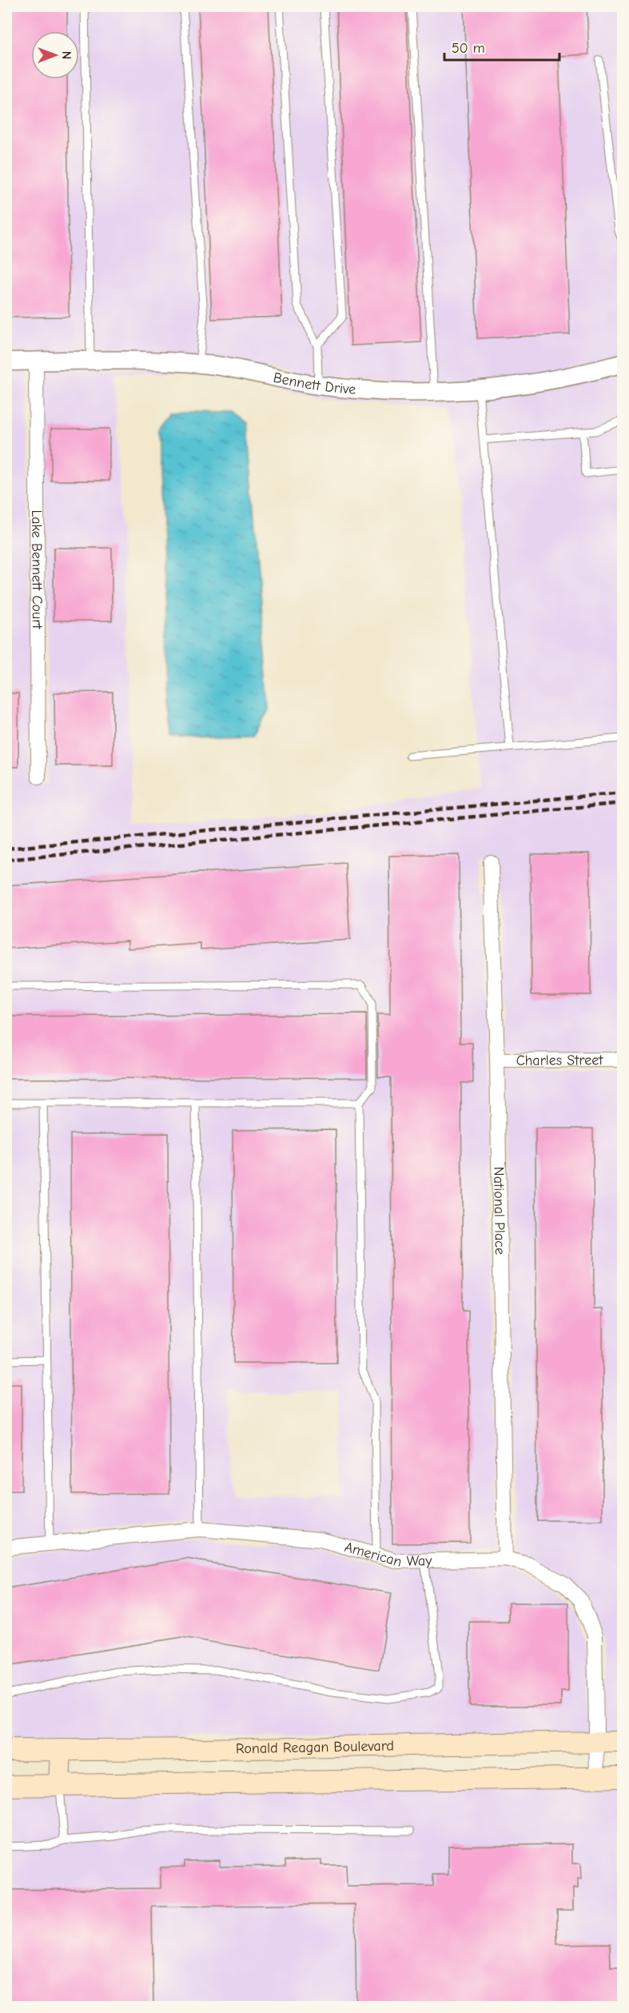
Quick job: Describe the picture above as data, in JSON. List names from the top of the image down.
{
  "streets": {
    "main road": ["Ronald Reagan Boulevard"],
    "street": [
      "Bennett Drive",
      "Lake Bennett Court",
      "Charles Street",
      "National Place",
      "American Way"
    ]
  },
  "crossings": [
    ["Bennett Drive", "Lake Bennett Court"],
    ["Charles Street", "National Place"],
    ["National Place", "American Way"],
    ["American Way", "Ronald Reagan Boulevard"]
  ],
  "scale_bar": "50 m",
  "north": "right"
}
